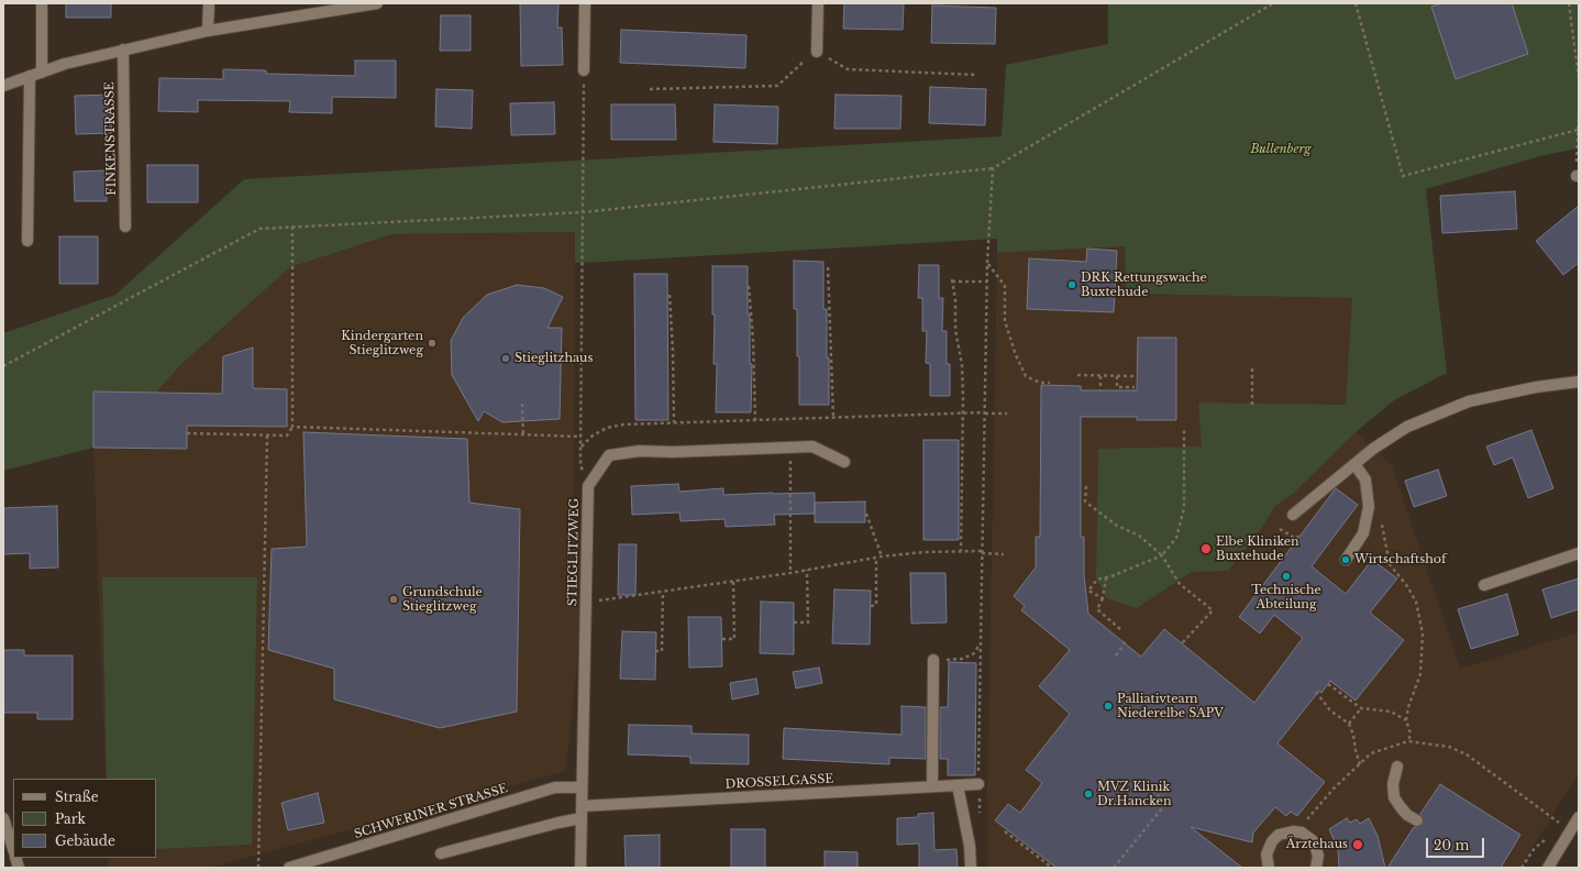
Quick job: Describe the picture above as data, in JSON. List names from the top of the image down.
{
  "streets": {
    "street": [
      "FINKENSTRASSE",
      "STIEGLITZWEG",
      "DROSSELGASSE",
      "SCHWERINER STRASSE"
    ]
  },
  "crossings": [
    ["STIEGLITZWEG", "DROSSELGASSE"],
    ["STIEGLITZWEG", "SCHWERINER STRASSE"]
  ],
  "parks": ["Bullenberg"],
  "places": [
    "DRK Rettungswache Buxtehude",
    "Kindergarten Stieglitzweg",
    "Stieglitzhaus",
    "Elbe Kliniken Buxtehude",
    "Wirtschaftshof",
    "Technische Abteilung",
    "Grundschule Stieglitzweg",
    "Palliativteam Niederelbe SAPV",
    "MVZ Klinik Dr.Hancken",
    "Ärztehaus"
  ],
  "legend": ["Straße", "Park", "Gebäude"],
  "scale_bar": "20 m"
}
